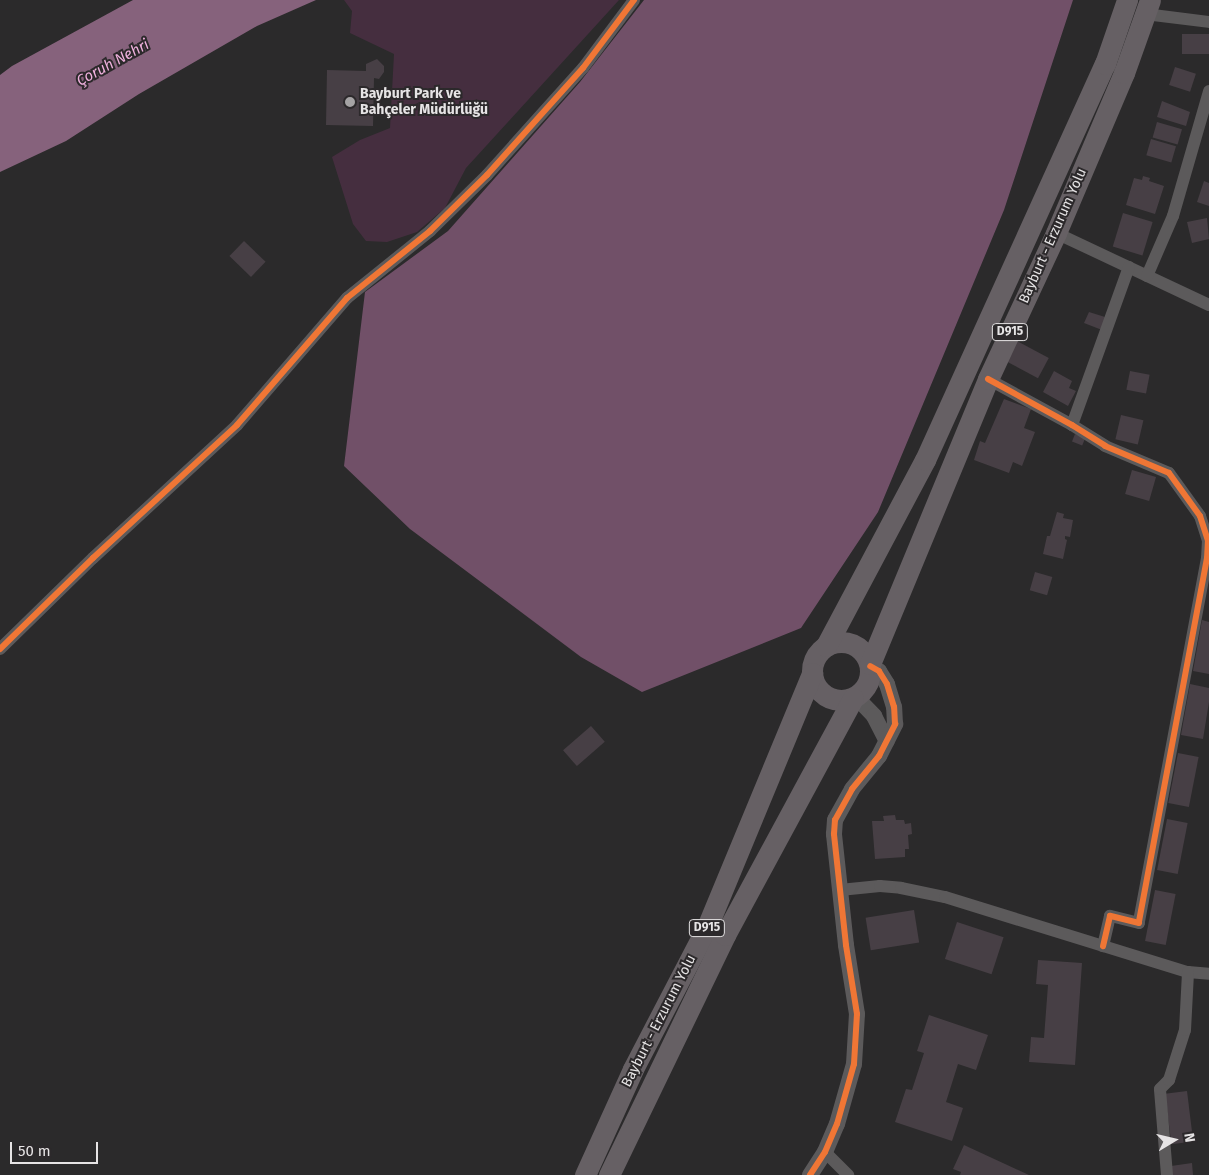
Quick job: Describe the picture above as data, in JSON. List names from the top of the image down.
{
  "streets": {
    "highway": ["Bayburt - Erzurum Yolu", "D915"]
  },
  "water": ["Çoruh Nehri"],
  "places": ["Bayburt Park ve Bahçeler Müdürlüğü"],
  "scale_bar": "50 m",
  "north": "right"
}
